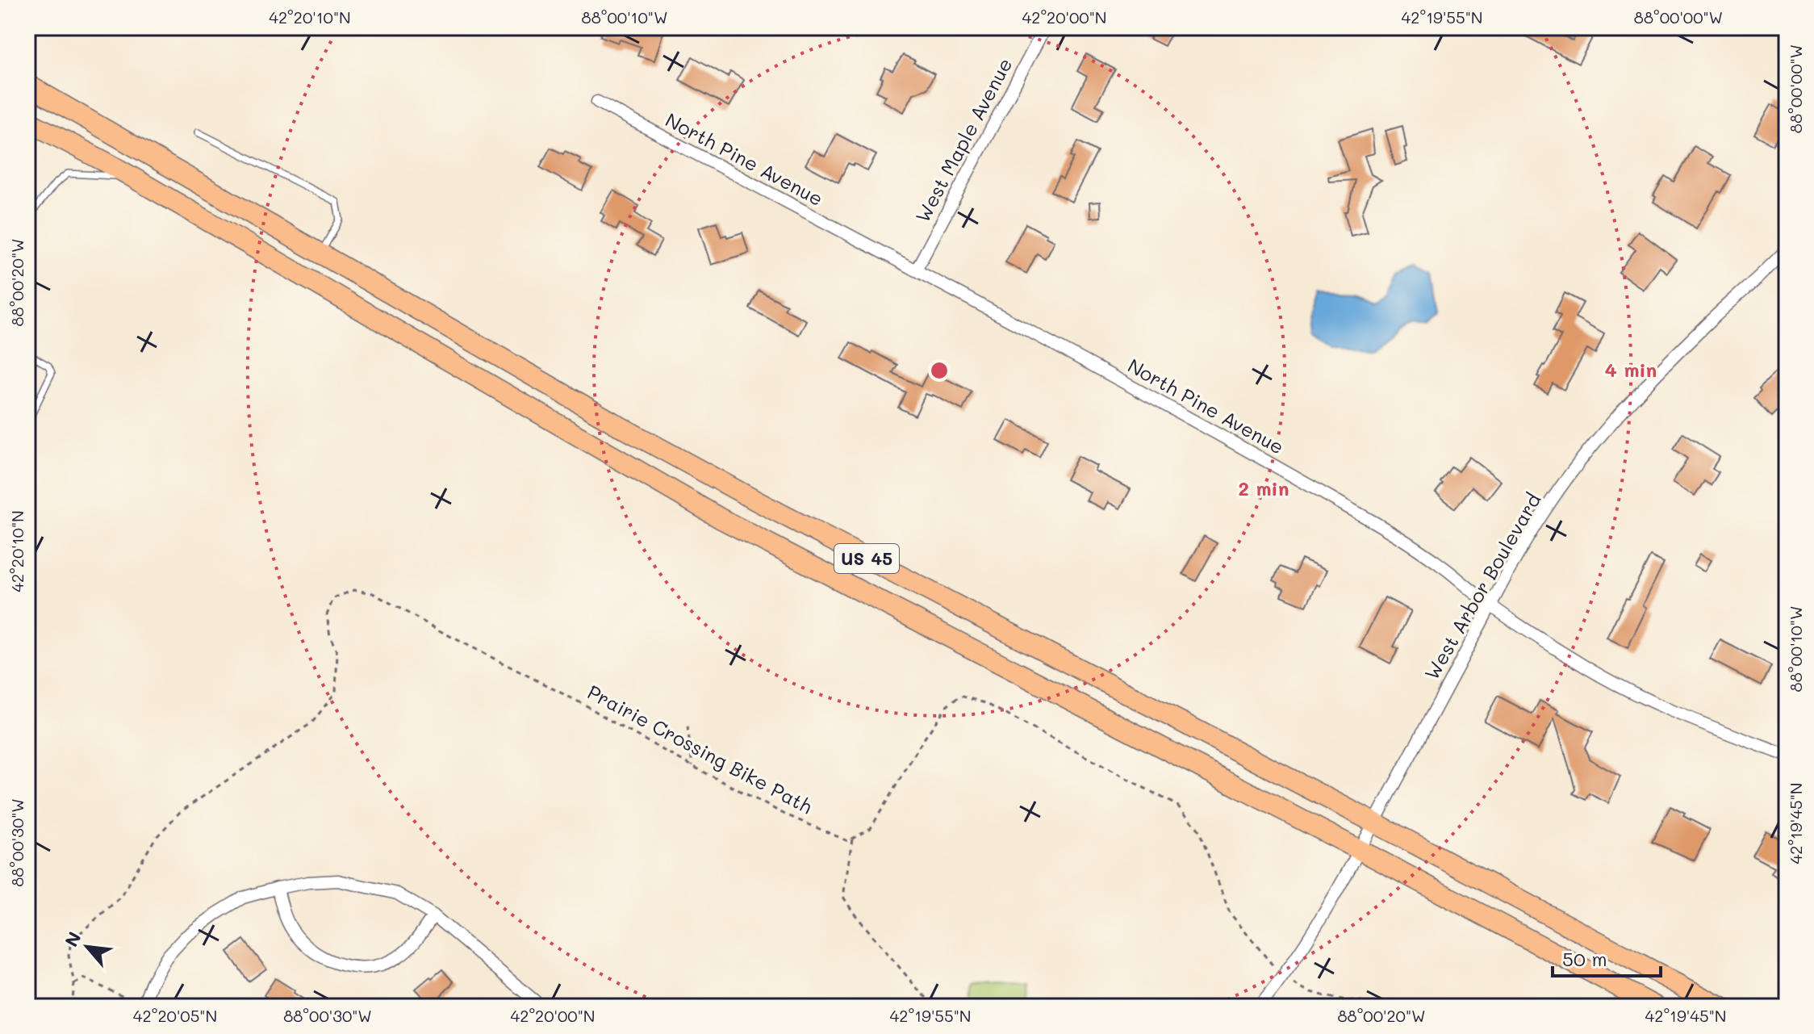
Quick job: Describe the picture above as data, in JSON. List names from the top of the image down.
{
  "streets": {
    "main road": ["US 45"],
    "street": ["West Maple Avenue", "North Pine Avenue", "West Arbor Boulevard"],
    "path": ["Prairie Crossing Bike Path"]
  },
  "crossings": [
    ["West Maple Avenue", "North Pine Avenue"],
    ["North Pine Avenue", "West Arbor Boulevard"],
    ["US 45", "West Arbor Boulevard"]
  ],
  "scale_bar": "50 m",
  "north": "top left",
  "coordinates": [
    "42°20'10\"N",
    "88°00'10\"W",
    "42°20'00\"N",
    "42°19'55\"N",
    "88°00'00\"W",
    "88°00'20\"W",
    "42°19'45\"N",
    "88°00'30\"W",
    "42°20'05\"N"
  ],
  "rings": ["4 min", "2 min"]
}
